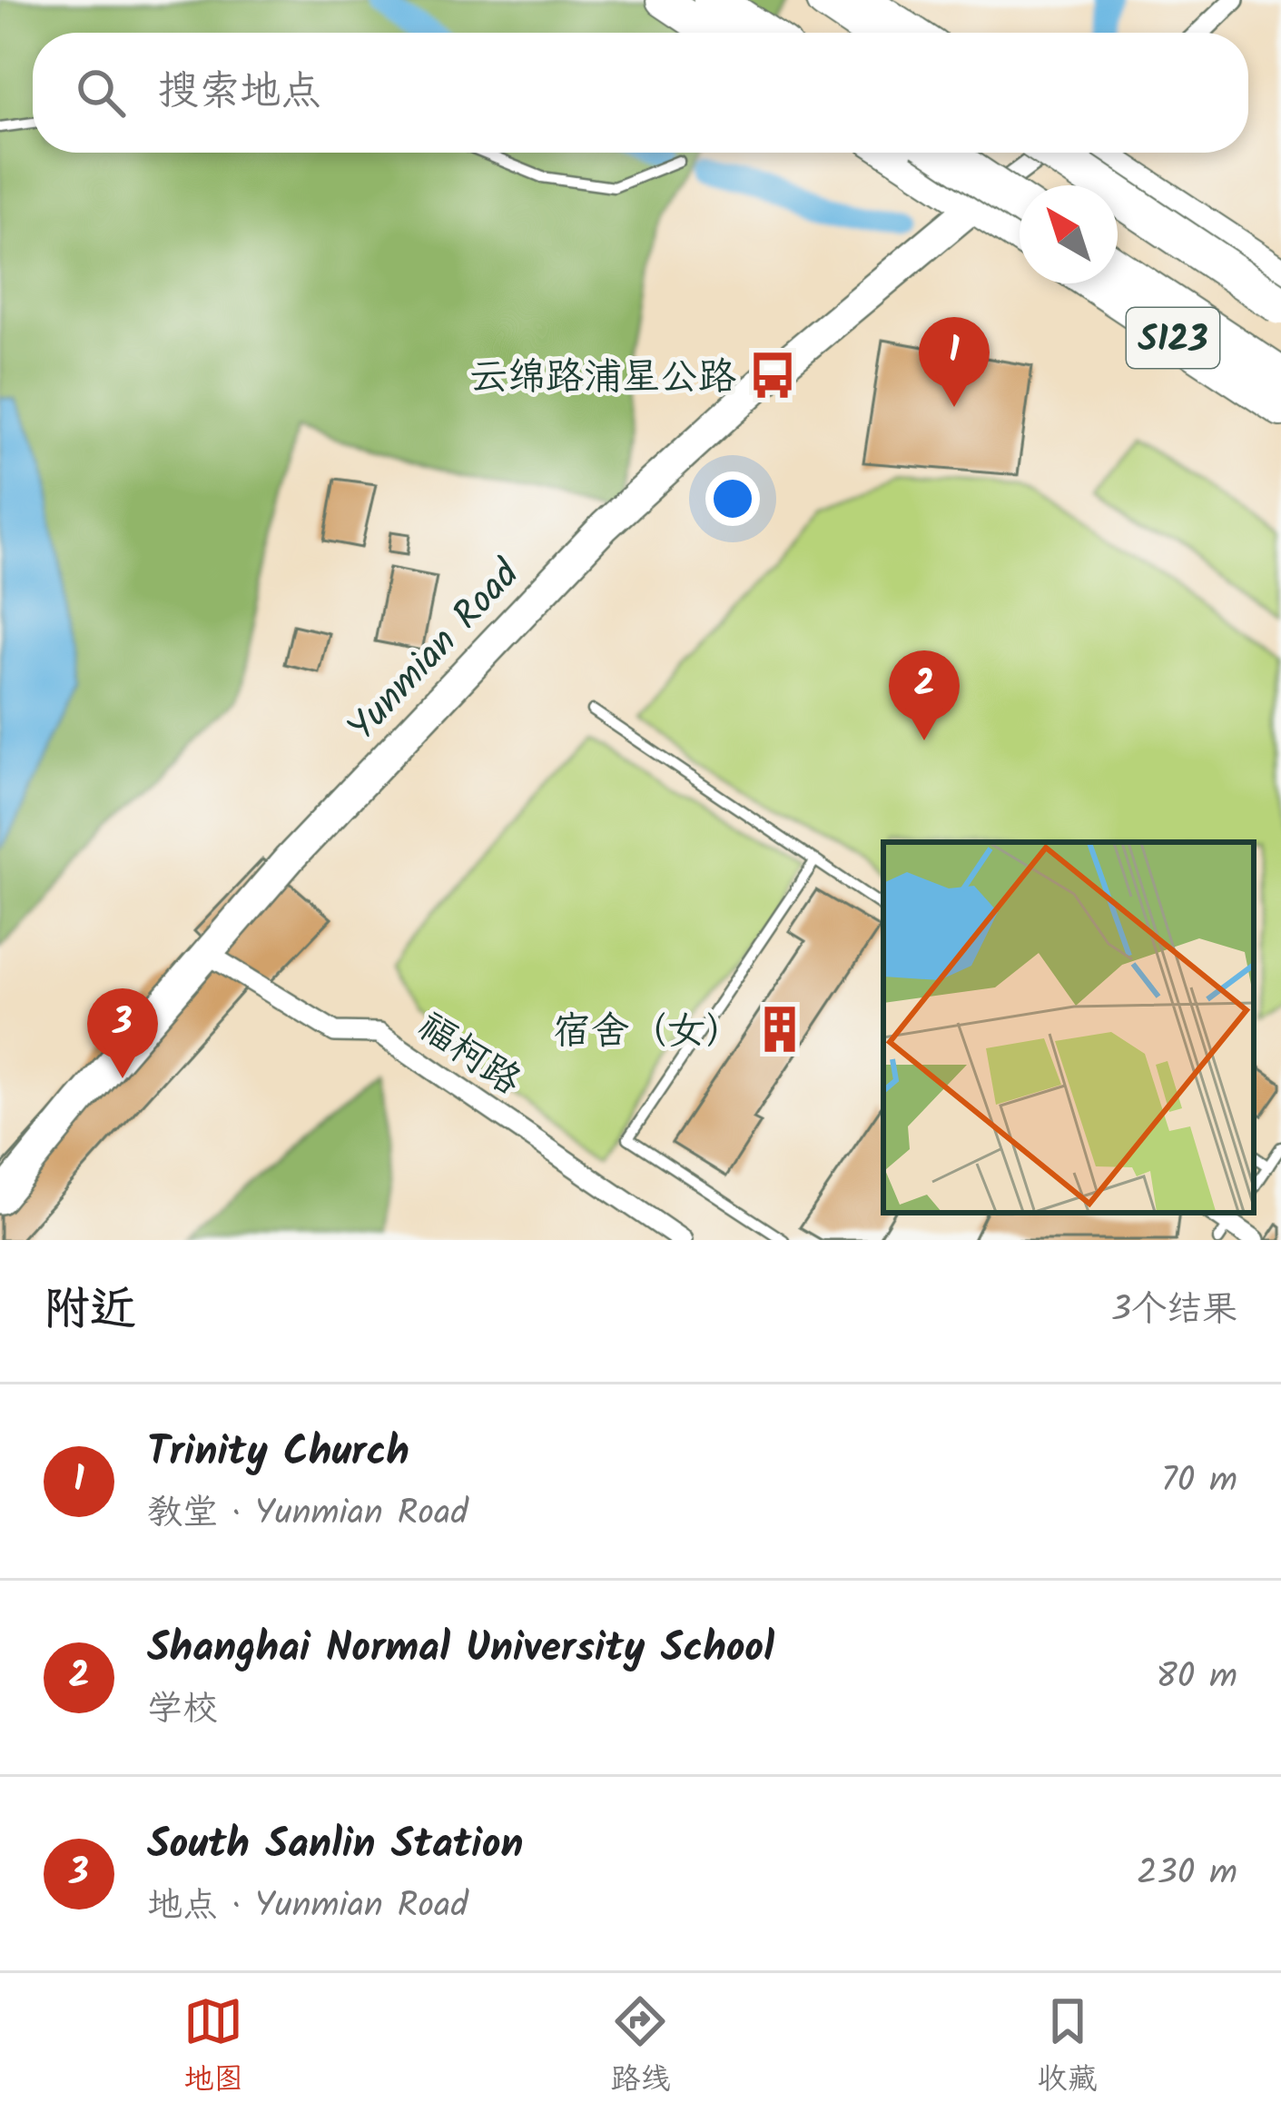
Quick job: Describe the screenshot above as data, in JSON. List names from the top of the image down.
{
  "streets": {
    "main road": ["S123"],
    "street": ["Yunmian Road", "福柯路"]
  },
  "crossings": [
    ["Yunmian Road", "福柯路"]
  ],
  "places": {
    "bus stop": ["云绵路浦星公路"],
    "building": ["宿舍（女）"]
  },
  "north": "top left",
  "page": {
    "search": "搜索地点",
    "pins": ["1", "2", "3"],
    "heading": ["附近", "3个结果"],
    "list": [
      {
        "mark": "1",
        "name": "Trinity Church",
        "note": "教堂 · Yunmian Road",
        "value": "70 m"
      },
      {
        "mark": "2",
        "name": "Shanghai Normal University School",
        "note": "学校",
        "value": "80 m"
      },
      {
        "mark": "3",
        "name": "South Sanlin Station",
        "note": "地点 · Yunmian Road",
        "value": "230 m"
      }
    ],
    "nav": ["地图", "路线", "收藏"]
  }
}
